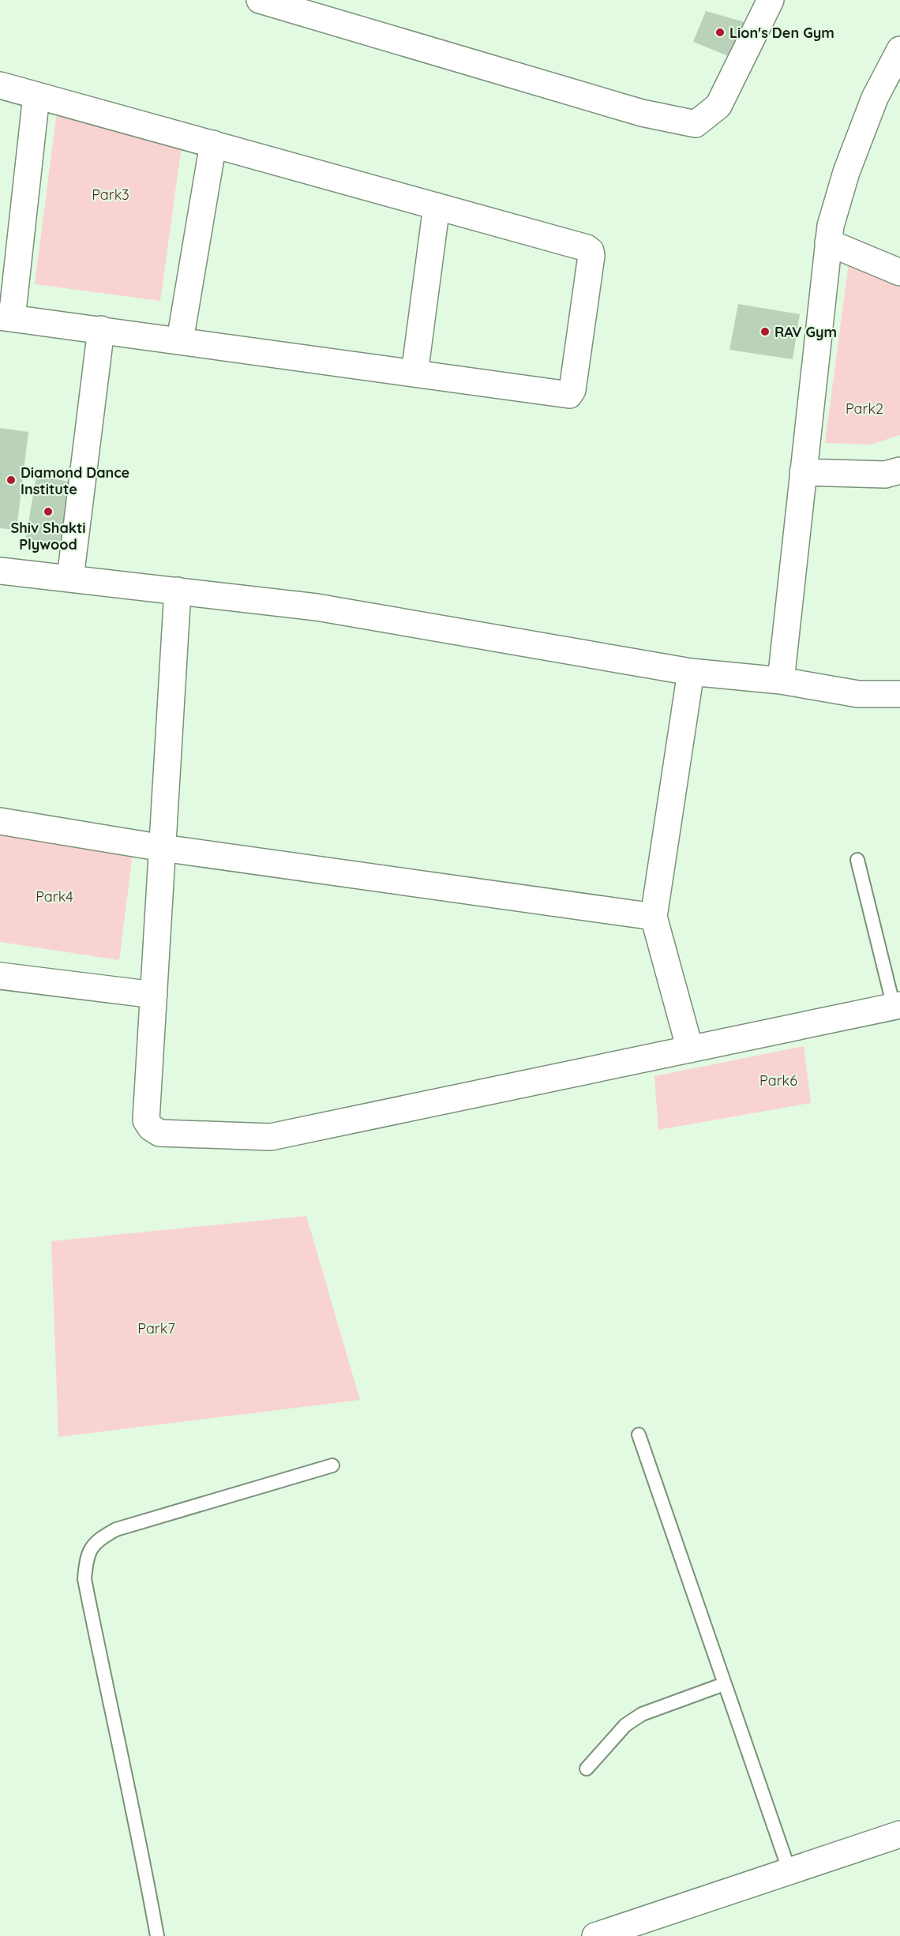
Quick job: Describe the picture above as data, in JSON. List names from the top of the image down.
{
  "parks": [
    "Park3",
    "Park2",
    "Park4",
    "Park6",
    "Park7"
  ],
  "places": [
    "Lion's Den Gym",
    "RAV Gym",
    "Diamond Dance Institute",
    "Shiv Shakti Plywood"
  ]
}
